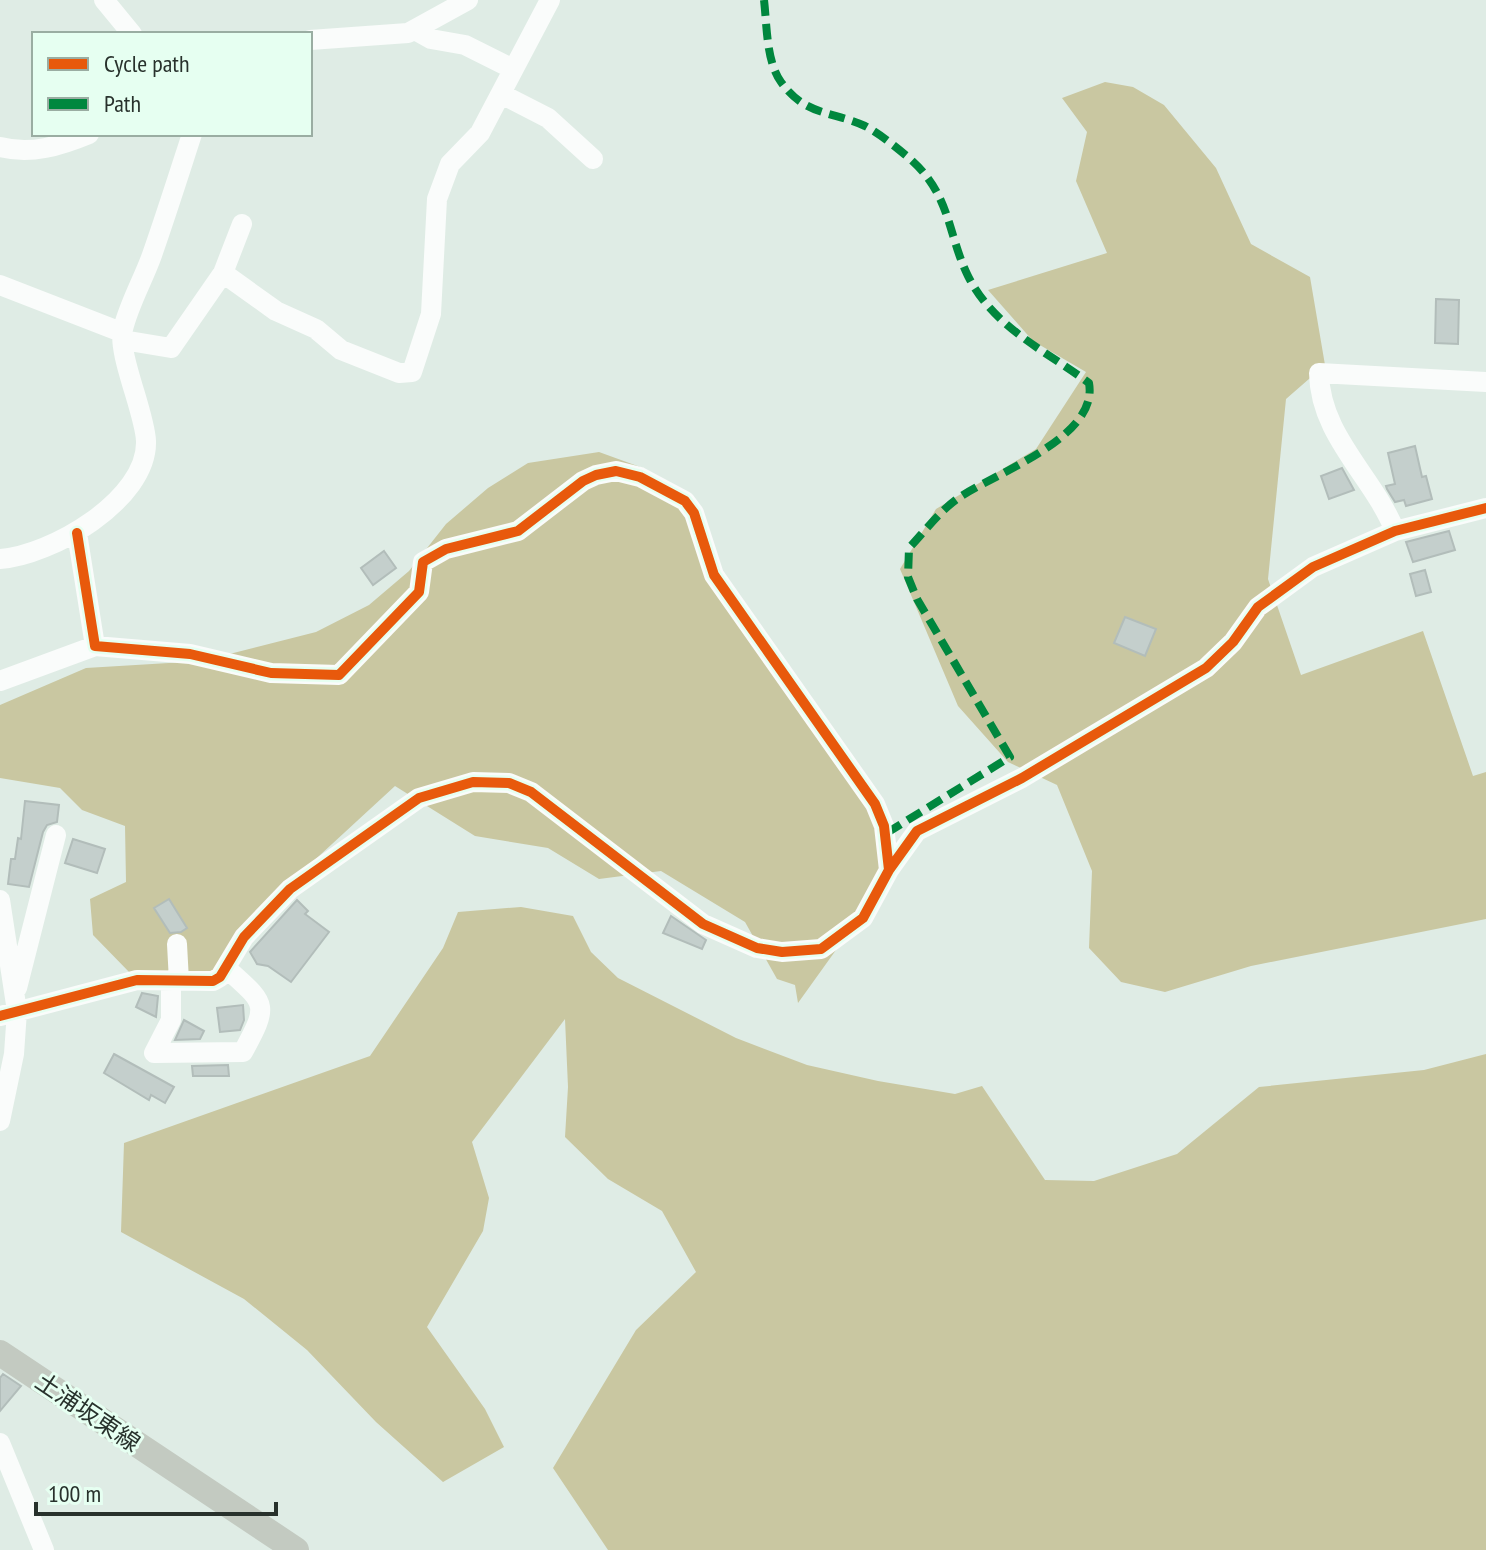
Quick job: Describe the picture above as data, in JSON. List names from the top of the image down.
{
  "streets": {
    "main road": ["土浦坂東線"]
  },
  "legend": ["Cycle path", "Path"],
  "scale_bar": "100 m"
}
